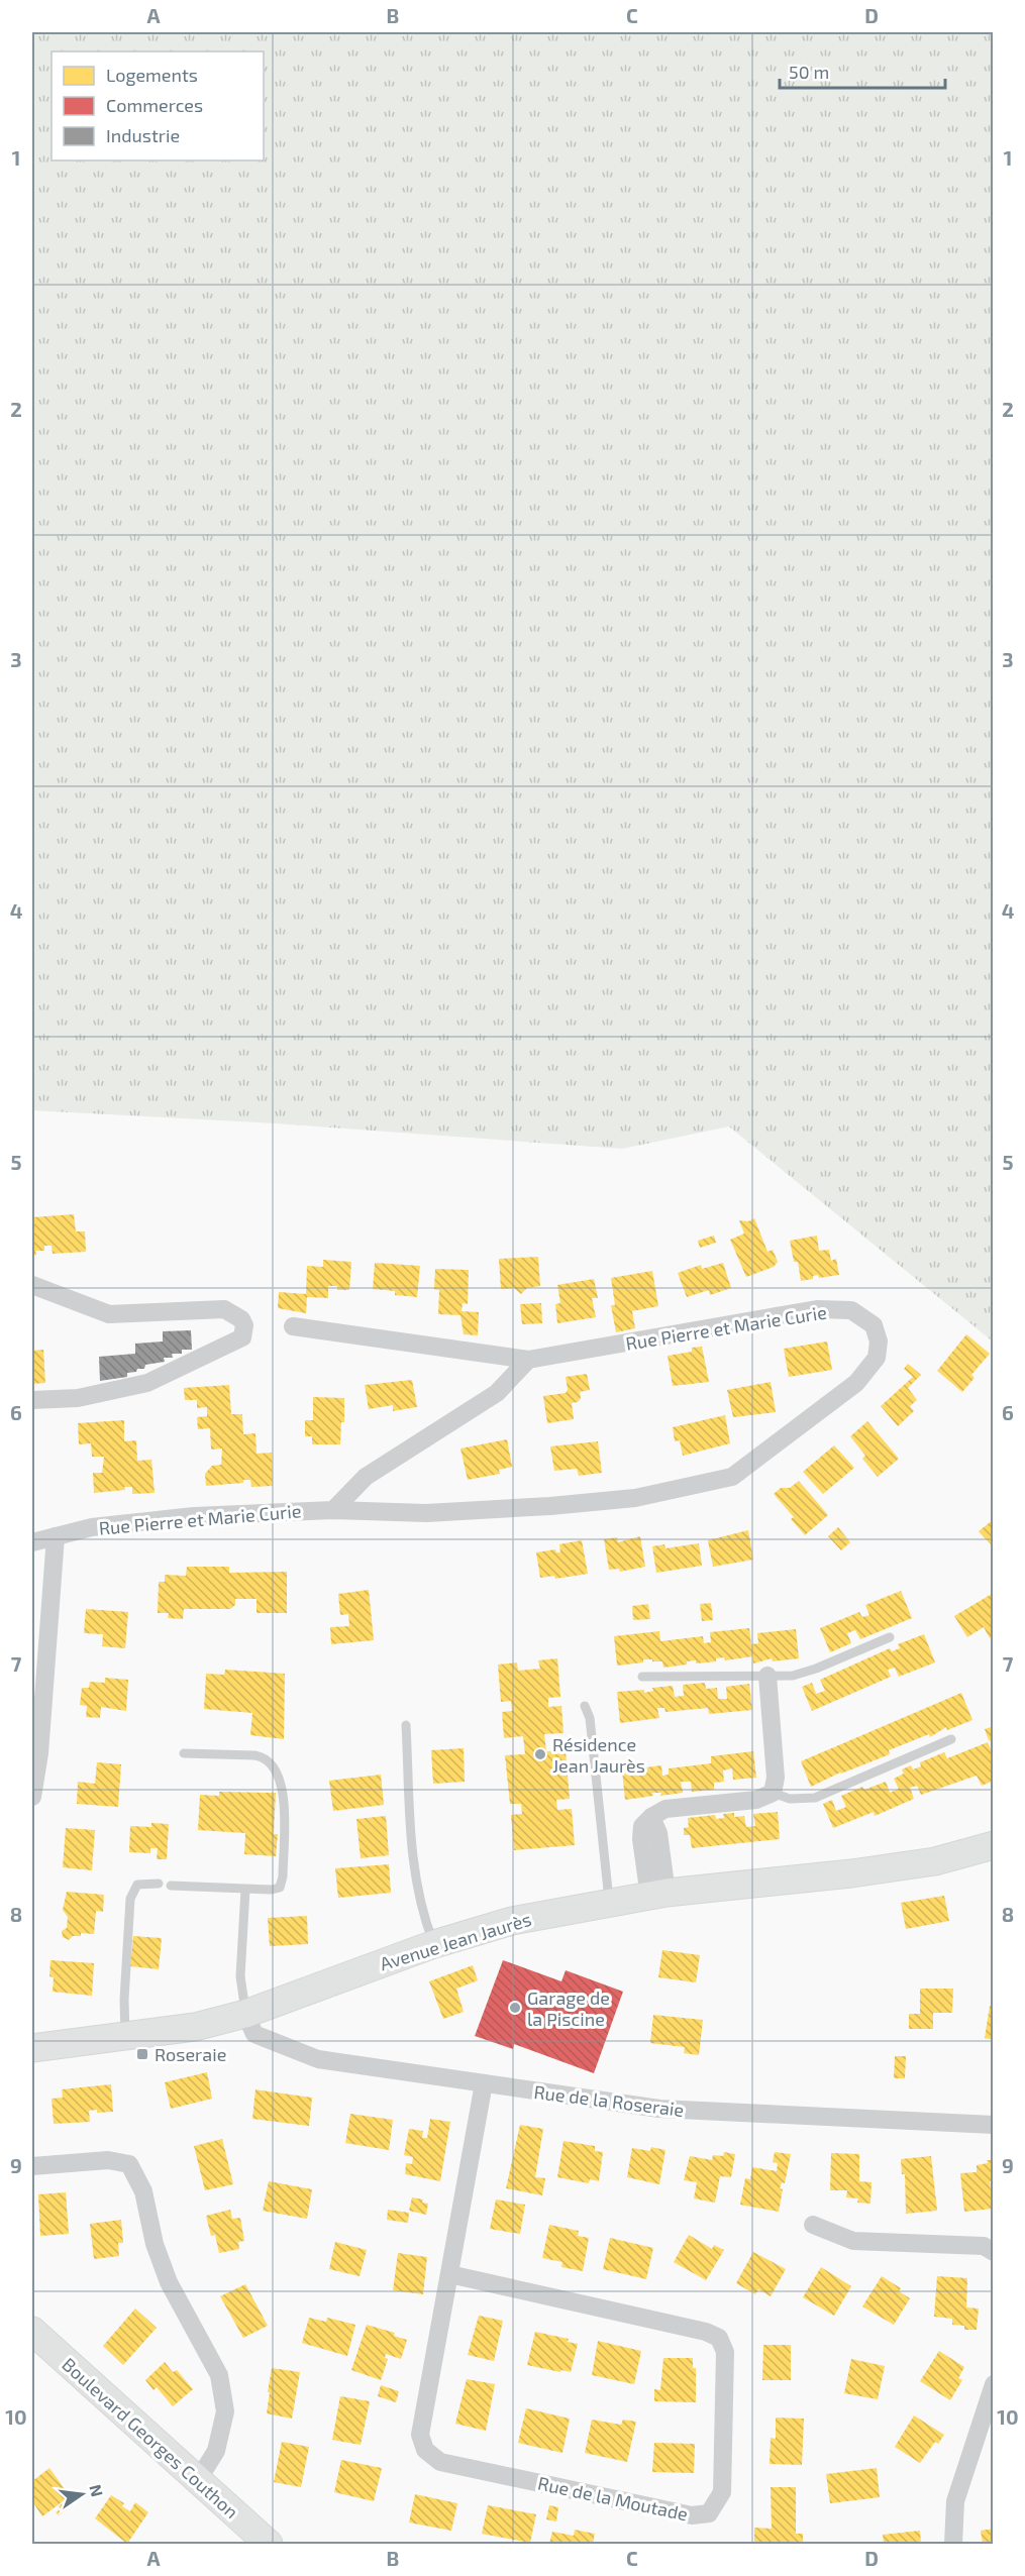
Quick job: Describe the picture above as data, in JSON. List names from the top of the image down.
{
  "streets": {
    "main road": ["Avenue Jean Jaurès", "Boulevard Georges Couthon"],
    "street": ["Rue Pierre et Marie Curie", "Rue de la Roseraie", "Rue de la Moutade"]
  },
  "crossings": [
    ["Avenue Jean Jaurès", "Rue de la Roseraie"],
    ["Rue de la Roseraie", "Rue de la Moutade"]
  ],
  "places": {
    "other": ["Résidence Jean Jaurès", "Garage de la Piscine"],
    "transit": ["Roseraie"]
  },
  "legend": ["Logements", "Commerces", "Industrie"],
  "scale_bar": "50 m",
  "north": "right",
  "grid": {
    "columns": [
      "A",
      "B",
      "C",
      "D"
    ],
    "rows": [
      "1",
      "2",
      "3",
      "4",
      "5",
      "6",
      "7",
      "8",
      "9",
      "10"
    ]
  }
}
